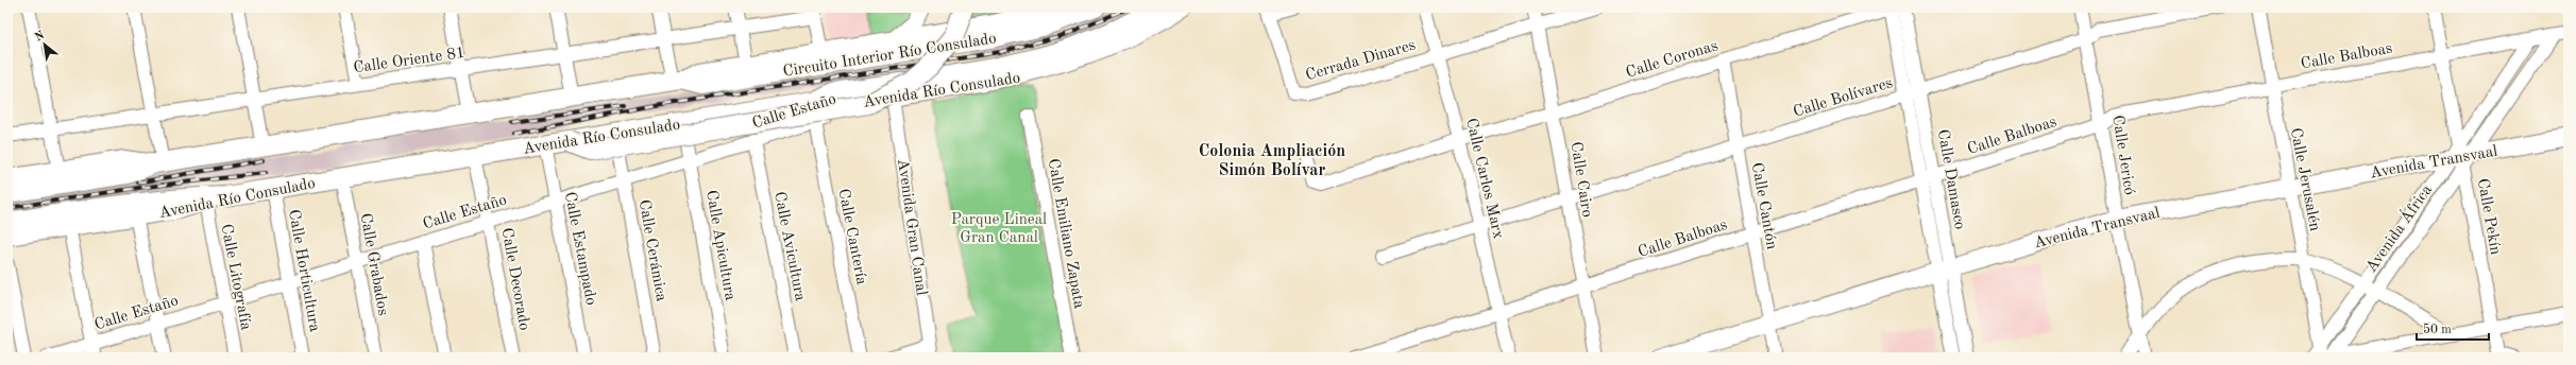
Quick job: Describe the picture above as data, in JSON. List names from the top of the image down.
{
  "streets": {
    "highway": ["Circuito Interior Río Consulado", "Avenida Río Consulado"],
    "main road": ["Avenida Transvaal"],
    "street": [
      "Calle Balboas",
      "Calle Coronas",
      "Calle Oriente 81",
      "Cerrada Dinares",
      "Calle Bolívares",
      "Calle Estaño",
      "Calle Jericó",
      "Calle Carlos Marx",
      "Calle Cairo",
      "Calle Damasco",
      "Calle Jerusalén",
      "Calle Cantón",
      "Calle Pekín",
      "Avenida Gran Canal",
      "Avenida África",
      "Calle Emiliano Zapata",
      "Calle Cantería",
      "Calle Apicultura",
      "Calle Avicultura",
      "Calle Estampado",
      "Calle Cerámica",
      "Calle Grabados",
      "Calle Horticultura",
      "Calle Litografía",
      "Calle Decorado"
    ]
  },
  "crossings": [
    ["Circuito Interior Río Consulado", "Avenida Río Consulado"],
    ["Calle Balboas", "Calle Jericó"],
    ["Calle Balboas", "Calle Carlos Marx"],
    ["Calle Balboas", "Calle Cairo"],
    ["Calle Balboas", "Calle Damasco"],
    ["Calle Balboas", "Calle Jerusalén"],
    ["Calle Balboas", "Calle Cantón"],
    ["Calle Balboas", "Calle Pekín"],
    ["Calle Balboas", "Avenida África"],
    ["Calle Coronas", "Calle Carlos Marx"],
    ["Calle Coronas", "Calle Cairo"],
    ["Calle Coronas", "Calle Damasco"],
    ["Calle Coronas", "Calle Cantón"],
    ["Cerrada Dinares", "Calle Carlos Marx"],
    ["Cerrada Dinares", "Calle Cairo"],
    ["Avenida Río Consulado", "Calle Estaño"],
    ["Avenida Río Consulado", "Avenida Gran Canal"],
    ["Avenida Río Consulado", "Calle Estampado"],
    ["Avenida Río Consulado", "Calle Grabados"],
    ["Avenida Río Consulado", "Calle Horticultura"],
    ["Avenida Río Consulado", "Calle Litografía"],
    ["Avenida Río Consulado", "Calle Decorado"],
    ["Calle Bolívares", "Calle Jericó"],
    ["Calle Bolívares", "Calle Carlos Marx"],
    ["Calle Bolívares", "Calle Cairo"],
    ["Calle Bolívares", "Calle Damasco"],
    ["Calle Bolívares", "Calle Cantón"],
    ["Calle Estaño", "Avenida Gran Canal"],
    ["Calle Estaño", "Calle Cantería"],
    ["Calle Estaño", "Calle Apicultura"],
    ["Calle Estaño", "Calle Avicultura"],
    ["Calle Estaño", "Calle Estampado"],
    ["Calle Estaño", "Calle Cerámica"],
    ["Calle Estaño", "Calle Grabados"],
    ["Calle Estaño", "Calle Horticultura"],
    ["Calle Estaño", "Calle Litografía"],
    ["Calle Estaño", "Calle Decorado"],
    ["Calle Jericó", "Avenida Transvaal"],
    ["Avenida Transvaal", "Calle Damasco"],
    ["Avenida Transvaal", "Calle Jerusalén"],
    ["Avenida Transvaal", "Calle Cantón"],
    ["Avenida Transvaal", "Calle Pekín"],
    ["Avenida Transvaal", "Avenida África"],
    ["Calle Jerusalén", "Avenida África"],
    ["Calle Pekín", "Avenida África"]
  ],
  "districts": ["Colonia Ampliación Simón Bolívar"],
  "parks": ["Parque Lineal Gran Canal"],
  "scale_bar": "50 m",
  "north": "top left"
}
